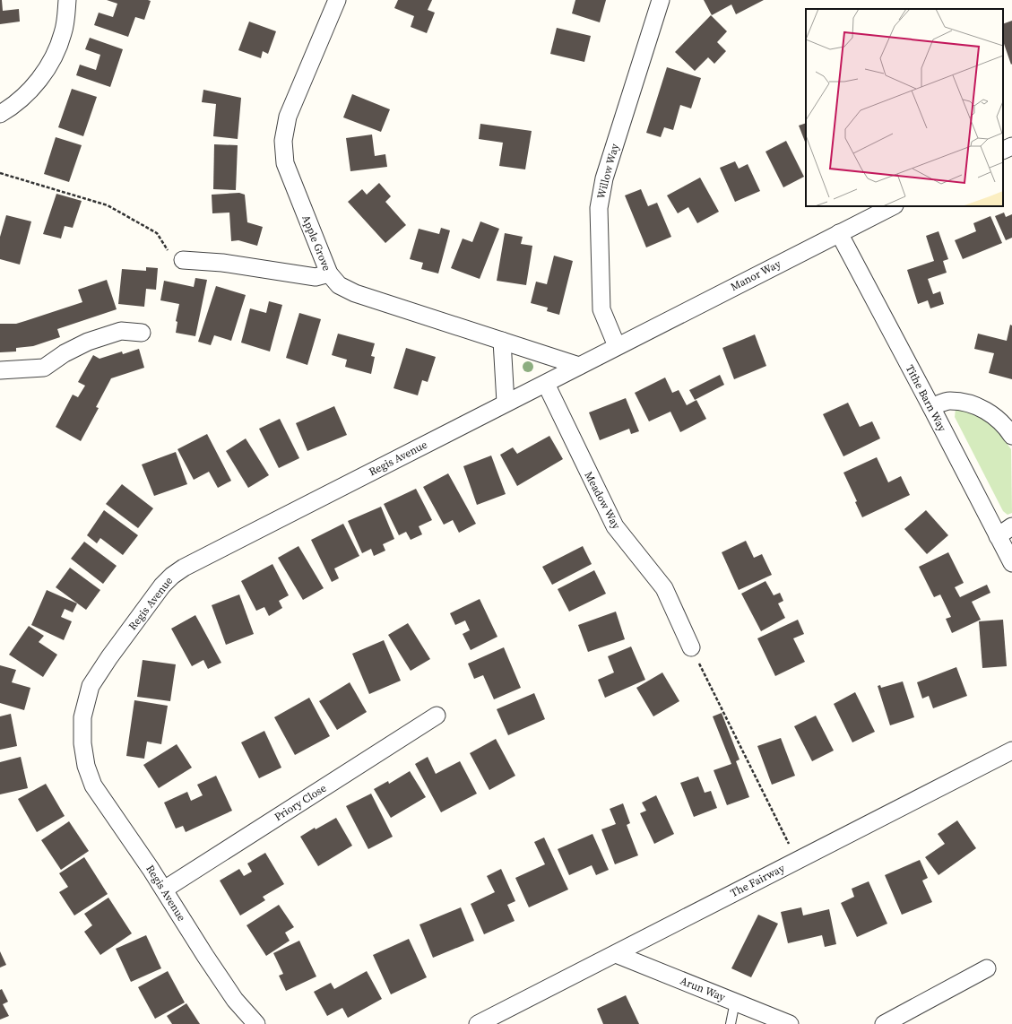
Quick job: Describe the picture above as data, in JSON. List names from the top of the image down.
{
  "streets": {
    "street": [
      "Willow Way",
      "Apple Grove",
      "Manor Way",
      "Tithe Barn Way",
      "Regis Avenue",
      "Meadow Way",
      "Priory Close",
      "The Fairway",
      "Arun Way"
    ]
  },
  "crossings": [
    ["Willow Way", "Manor Way"],
    ["Willow Way", "Regis Avenue"],
    ["Apple Grove", "Regis Avenue"],
    ["Manor Way", "Tithe Barn Way"],
    ["Manor Way", "Regis Avenue"],
    ["Regis Avenue", "Meadow Way"],
    ["Regis Avenue", "Priory Close"],
    ["The Fairway", "Arun Way"]
  ]
}
